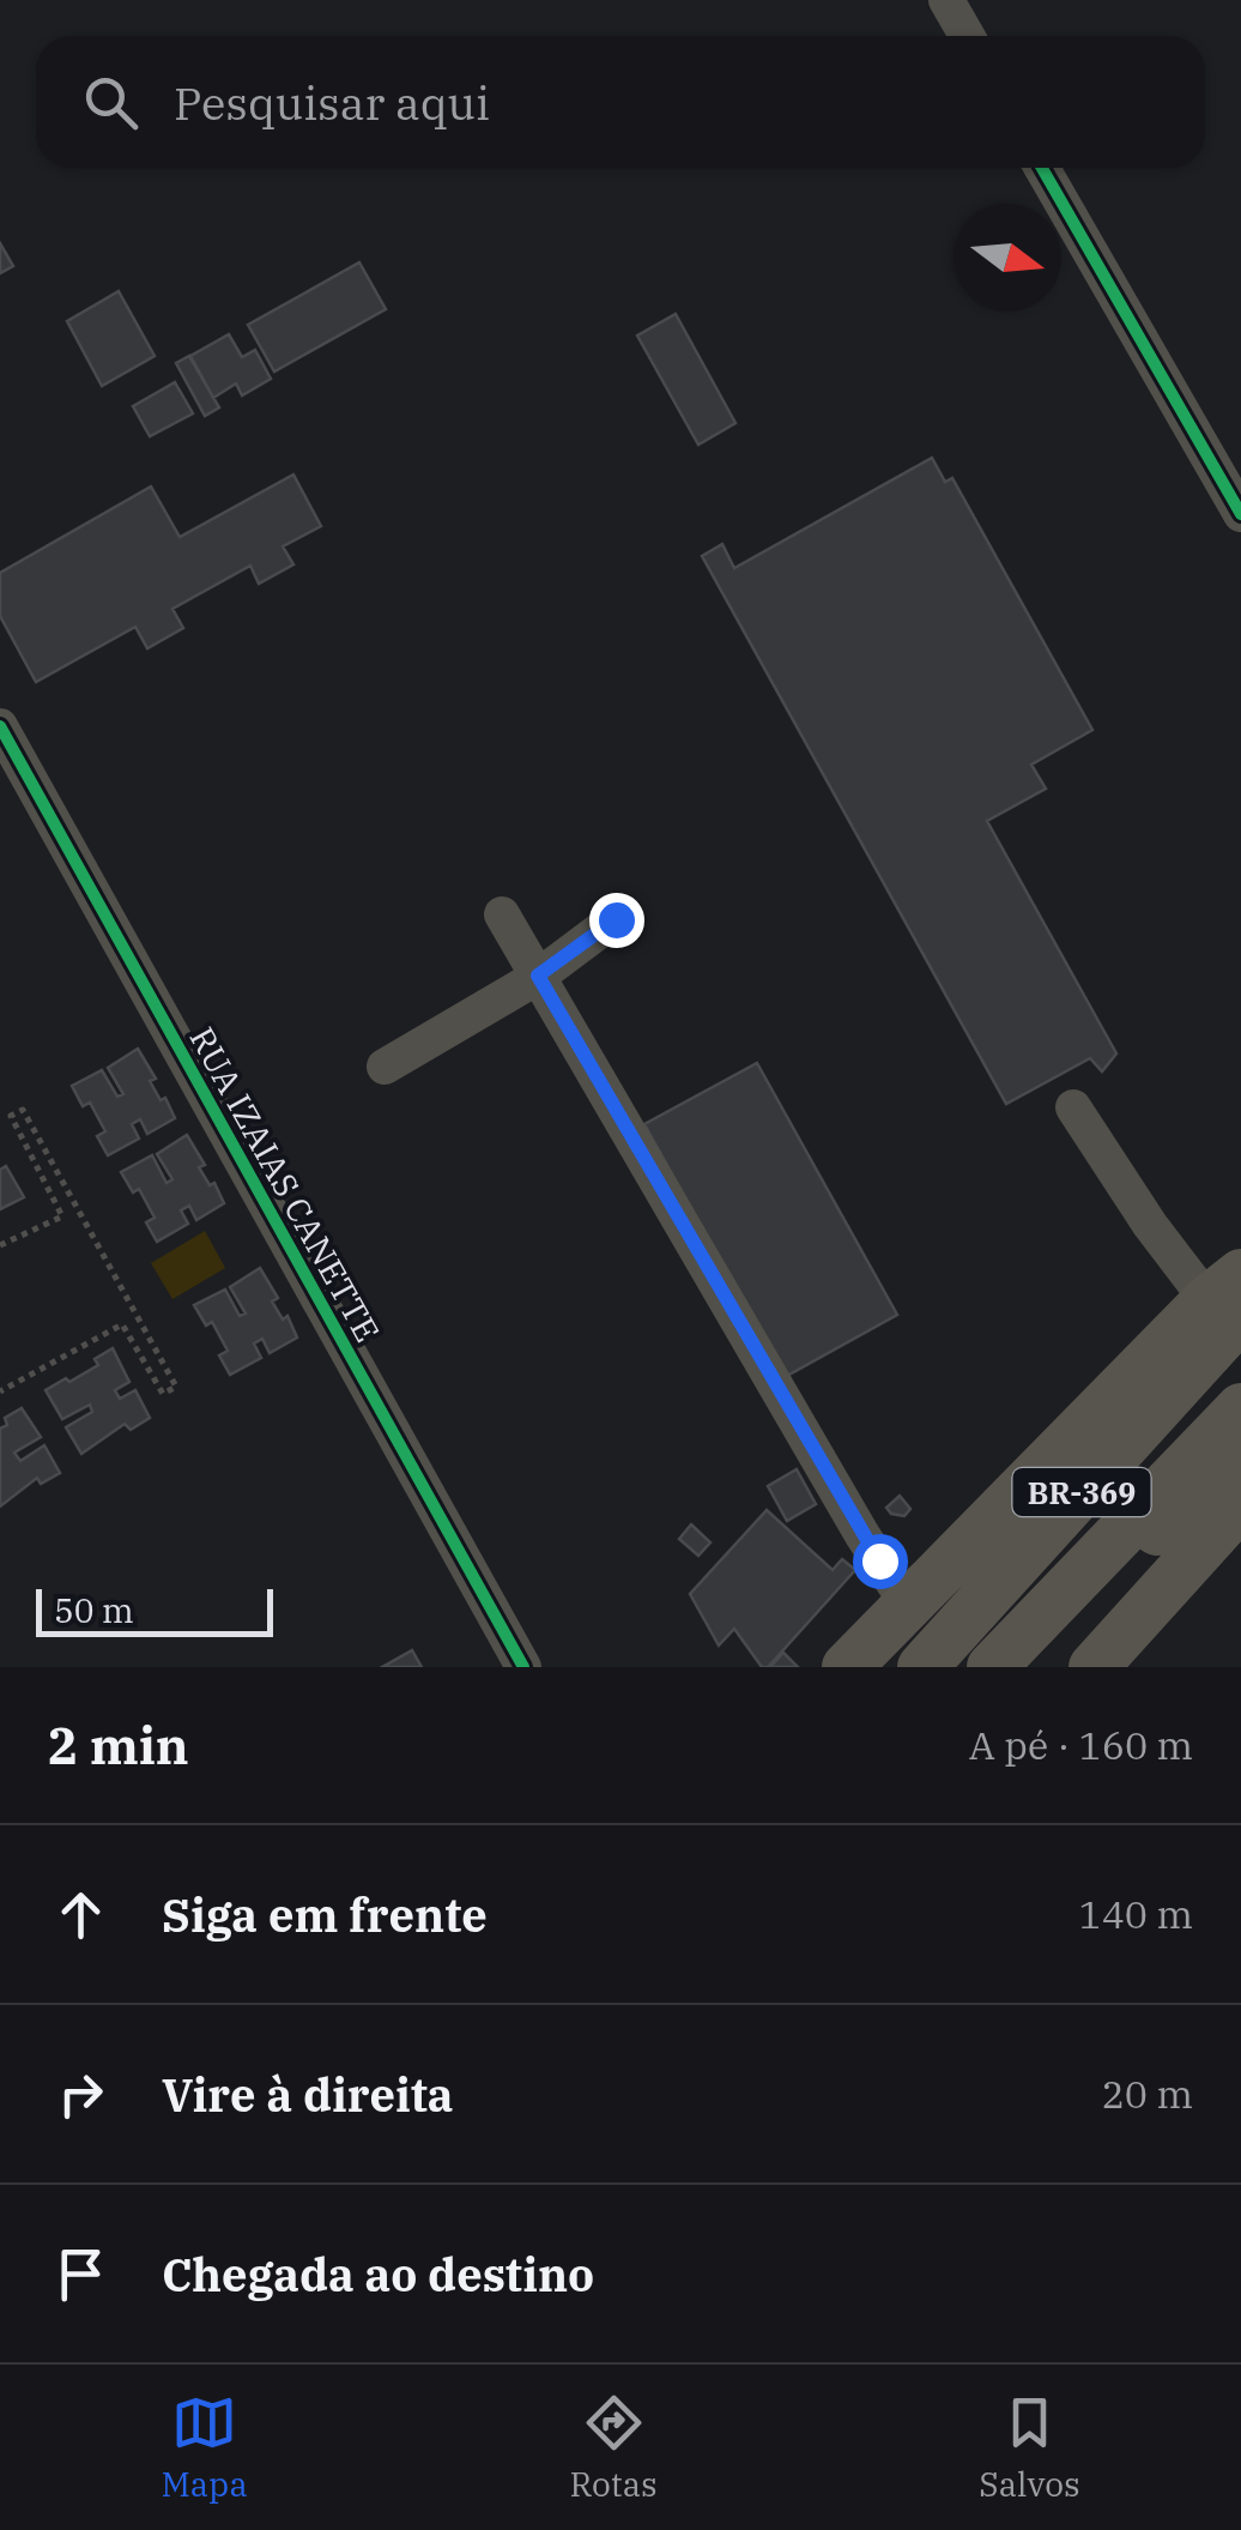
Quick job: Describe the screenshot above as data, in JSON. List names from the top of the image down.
{
  "streets": {
    "highway": ["BR-369"],
    "street": ["RUA IZAIAS CANETTE"]
  },
  "scale_bar": "50 m",
  "north": "right",
  "page": {
    "search": "Pesquisar aqui",
    "scale": "50 m",
    "heading": ["2 min", "A pé · 160 m"],
    "list": [
      ["Siga em frente", "140 m"],
      ["Vire à direita", "20 m"],
      "Chegada ao destino"
    ],
    "nav": ["Mapa", "Rotas", "Salvos"]
  }
}
